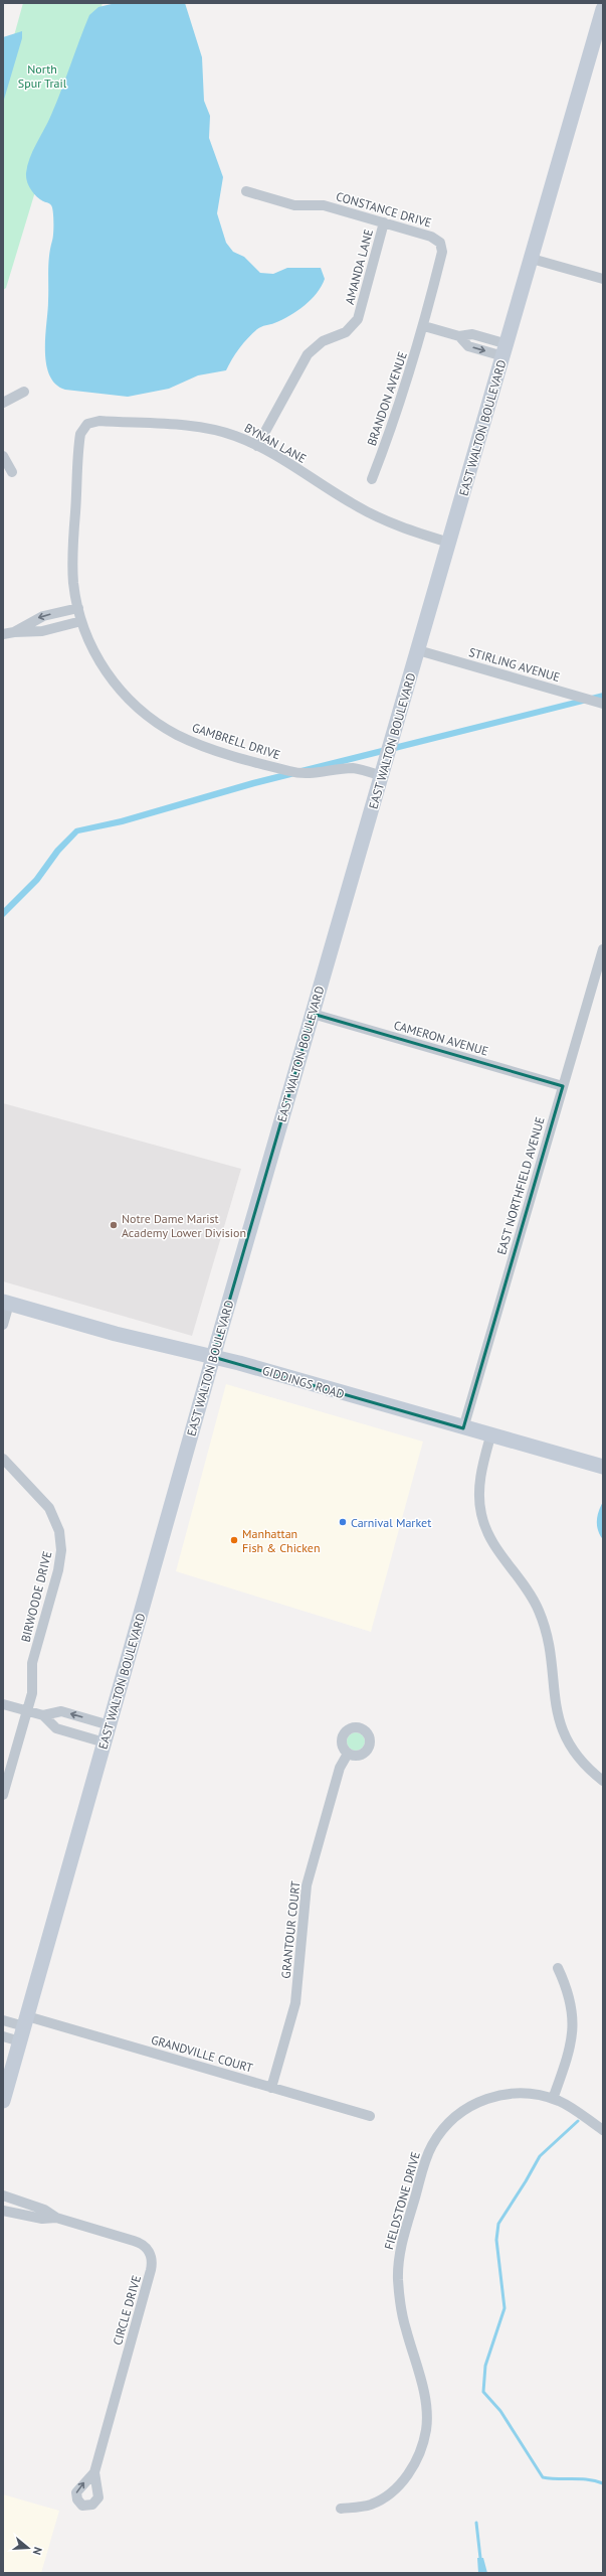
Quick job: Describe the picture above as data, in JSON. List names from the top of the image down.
{
  "streets": {
    "main road": ["EAST WALTON BOULEVARD", "GIDDINGS ROAD"],
    "street": [
      "CONSTANCE DRIVE",
      "AMANDA LANE",
      "BRANDON AVENUE",
      "BYNAN LANE",
      "STIRLING AVENUE",
      "GAMBRELL DRIVE",
      "CAMERON AVENUE",
      "EAST NORTHFIELD AVENUE",
      "BIRWOODE DRIVE",
      "GRANTOUR COURT",
      "GRANDVILLE COURT",
      "FIELDSTONE DRIVE",
      "CIRCLE DRIVE"
    ]
  },
  "crossings": [
    ["CONSTANCE DRIVE", "AMANDA LANE"],
    ["CONSTANCE DRIVE", "BRANDON AVENUE"],
    ["AMANDA LANE", "BYNAN LANE"],
    ["EAST WALTON BOULEVARD", "BYNAN LANE"],
    ["EAST WALTON BOULEVARD", "STIRLING AVENUE"],
    ["EAST WALTON BOULEVARD", "GAMBRELL DRIVE"],
    ["EAST WALTON BOULEVARD", "CAMERON AVENUE"],
    ["EAST WALTON BOULEVARD", "GIDDINGS ROAD"],
    ["EAST WALTON BOULEVARD", "GRANDVILLE COURT"],
    ["BYNAN LANE", "GAMBRELL DRIVE"],
    ["CAMERON AVENUE", "EAST NORTHFIELD AVENUE"],
    ["EAST NORTHFIELD AVENUE", "GIDDINGS ROAD"],
    ["GRANTOUR COURT", "GRANDVILLE COURT"]
  ],
  "parks": ["North Spur Trail"],
  "places": ["Notre Dame Marist Academy Lower Division", "Carnival Market", "Manhattan Fish & Chicken"],
  "north": "right"
}
